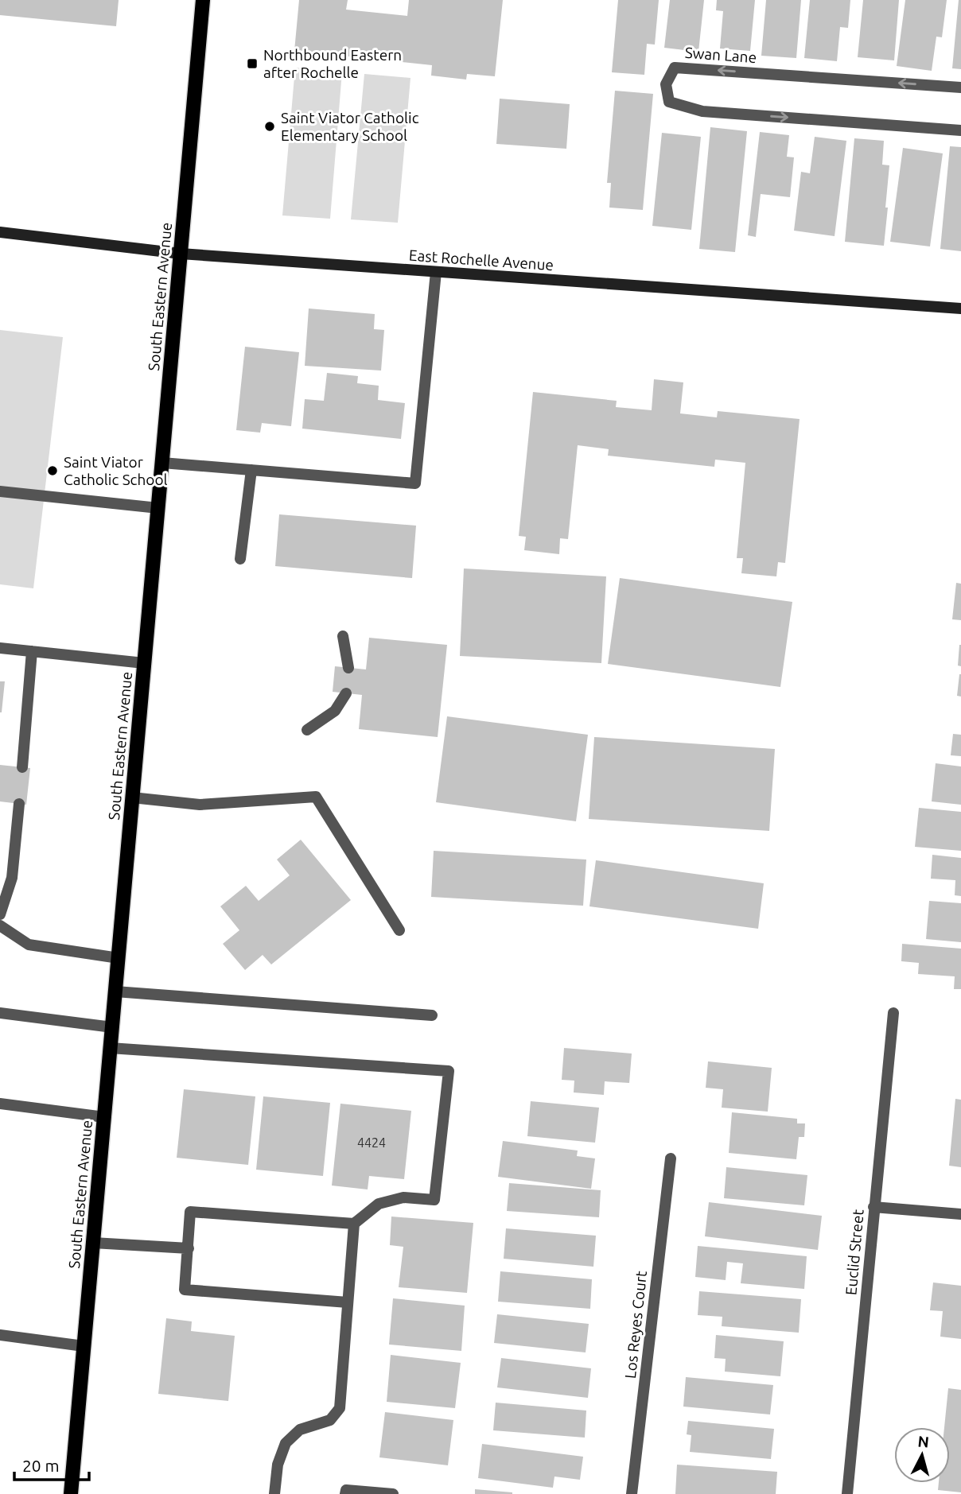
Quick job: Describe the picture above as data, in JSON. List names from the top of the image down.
{
  "streets": {
    "main road": ["South Eastern Avenue"],
    "street": [
      "Swan Lane",
      "East Rochelle Avenue",
      "Euclid Street",
      "Los Reyes Court"
    ]
  },
  "crossings": [
    ["East Rochelle Avenue", "South Eastern Avenue"]
  ],
  "places": {
    "transit": ["Northbound Eastern after Rochelle"],
    "other": ["Saint Viator Catholic Elementary School", "Saint Viator Catholic School"]
  },
  "house_numbers": ["4424"],
  "scale_bar": "20 m",
  "north": "top"
}
